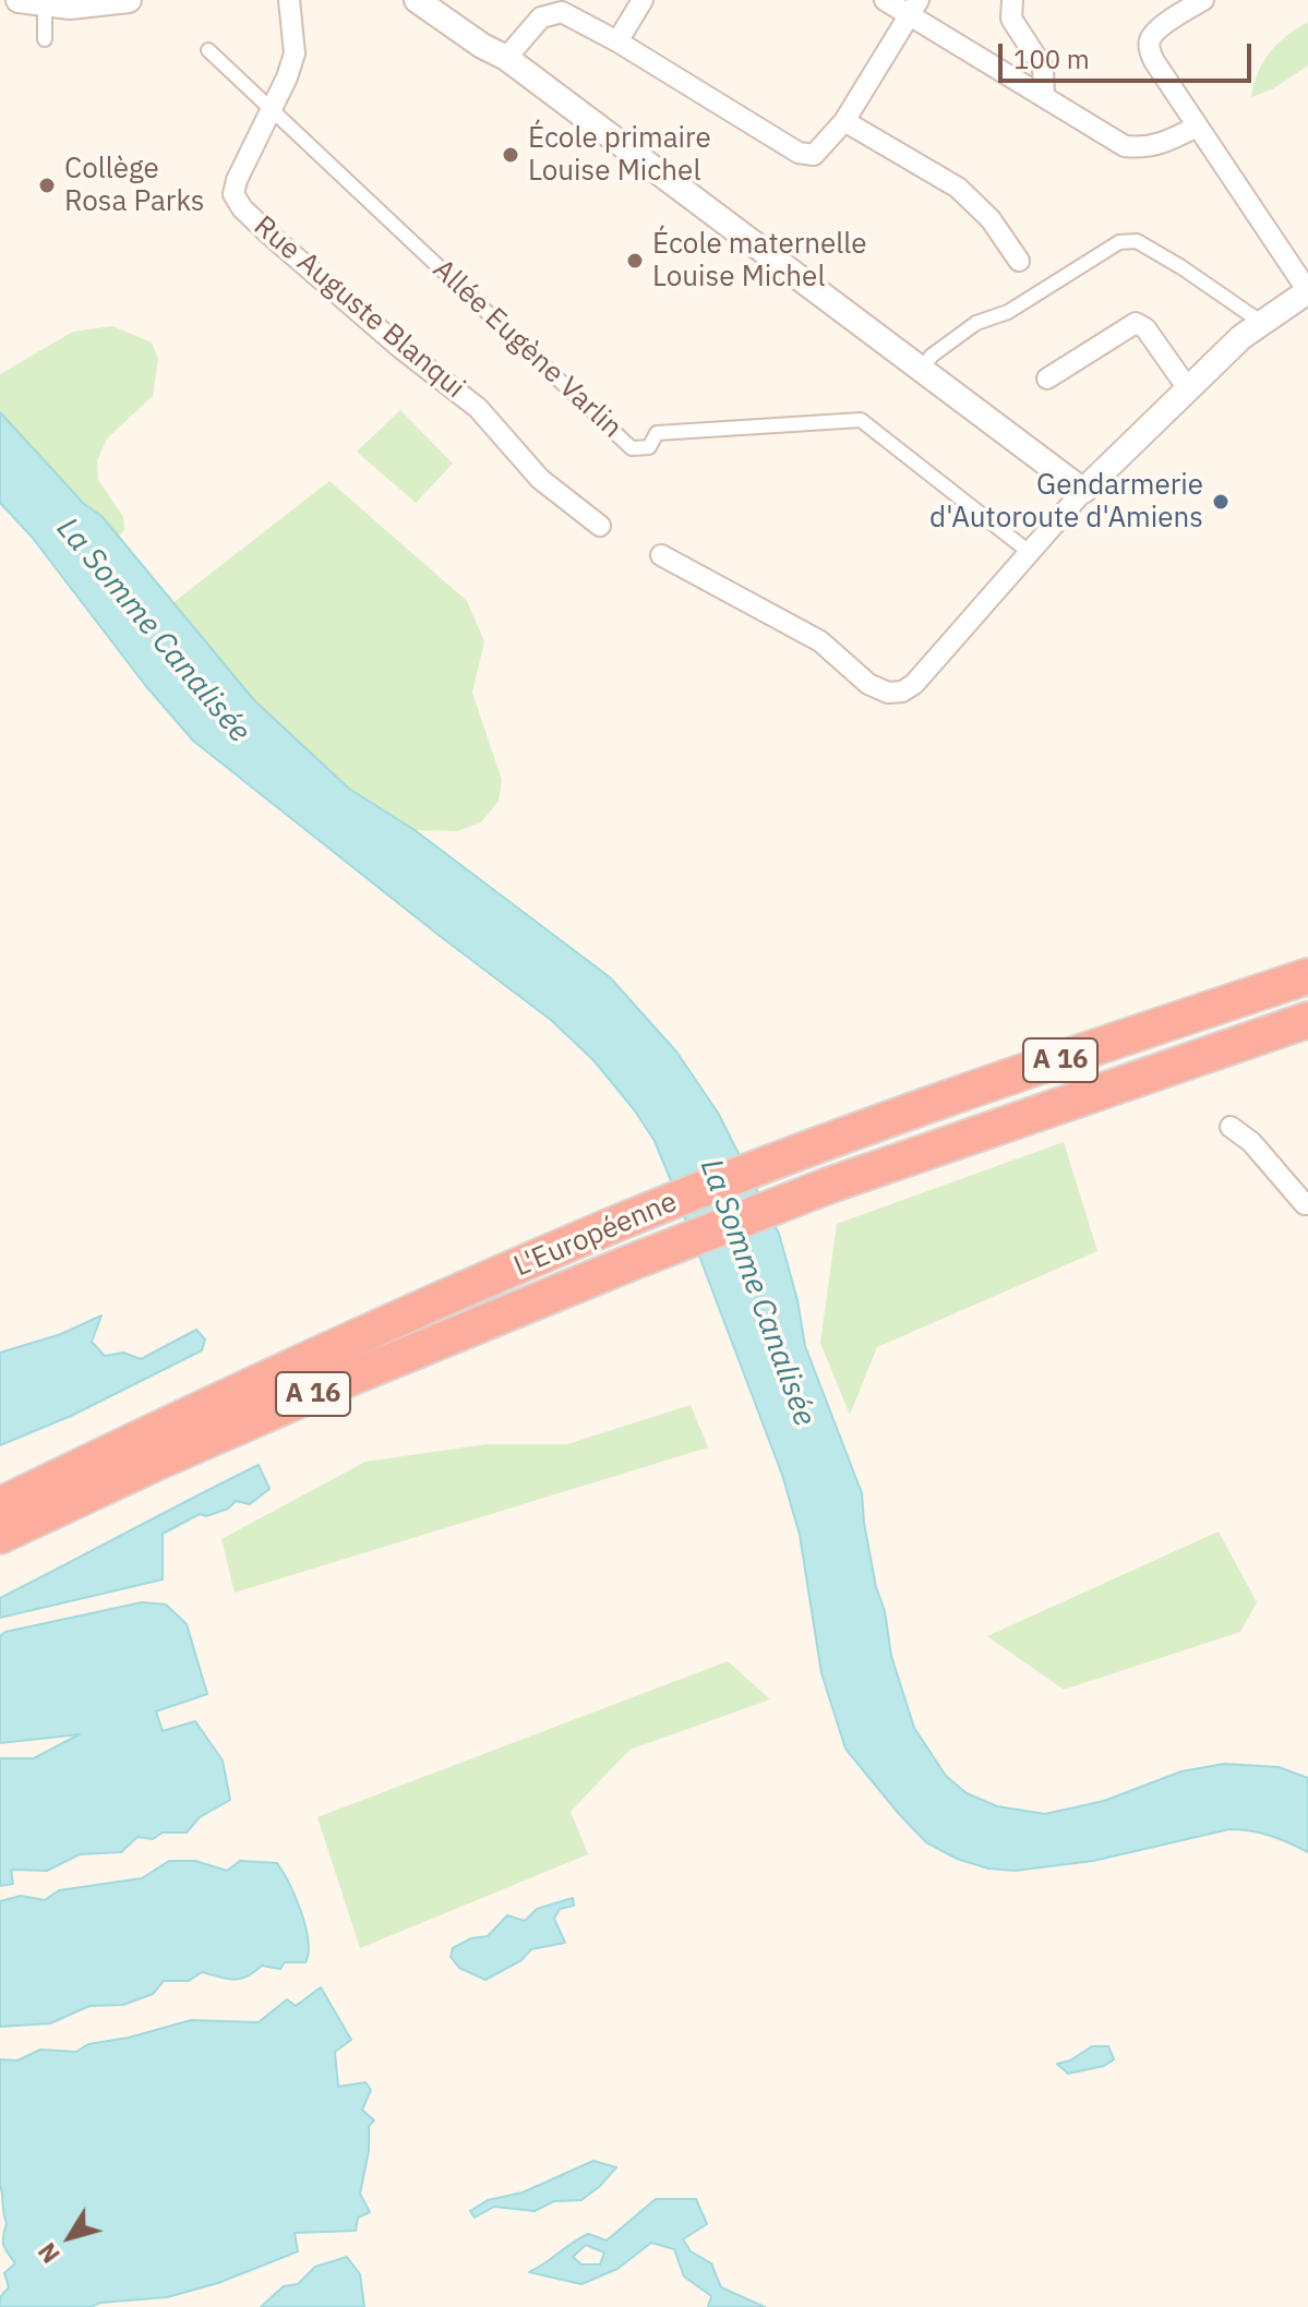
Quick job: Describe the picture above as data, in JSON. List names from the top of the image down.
{
  "streets": {
    "highway": ["A 16", "L'Européenne"],
    "street": ["Rue Auguste Blanqui", "Allée Eugène Varlin"]
  },
  "crossings": [
    ["Rue Auguste Blanqui", "Allée Eugène Varlin"]
  ],
  "water": ["La Somme Canalisée"],
  "places": [
    "École primaire Louise Michel",
    "Collège Rosa Parks",
    "École maternelle Louise Michel",
    "Gendarmerie d'Autoroute d'Amiens"
  ],
  "scale_bar": "100 m",
  "north": "bottom left"
}
